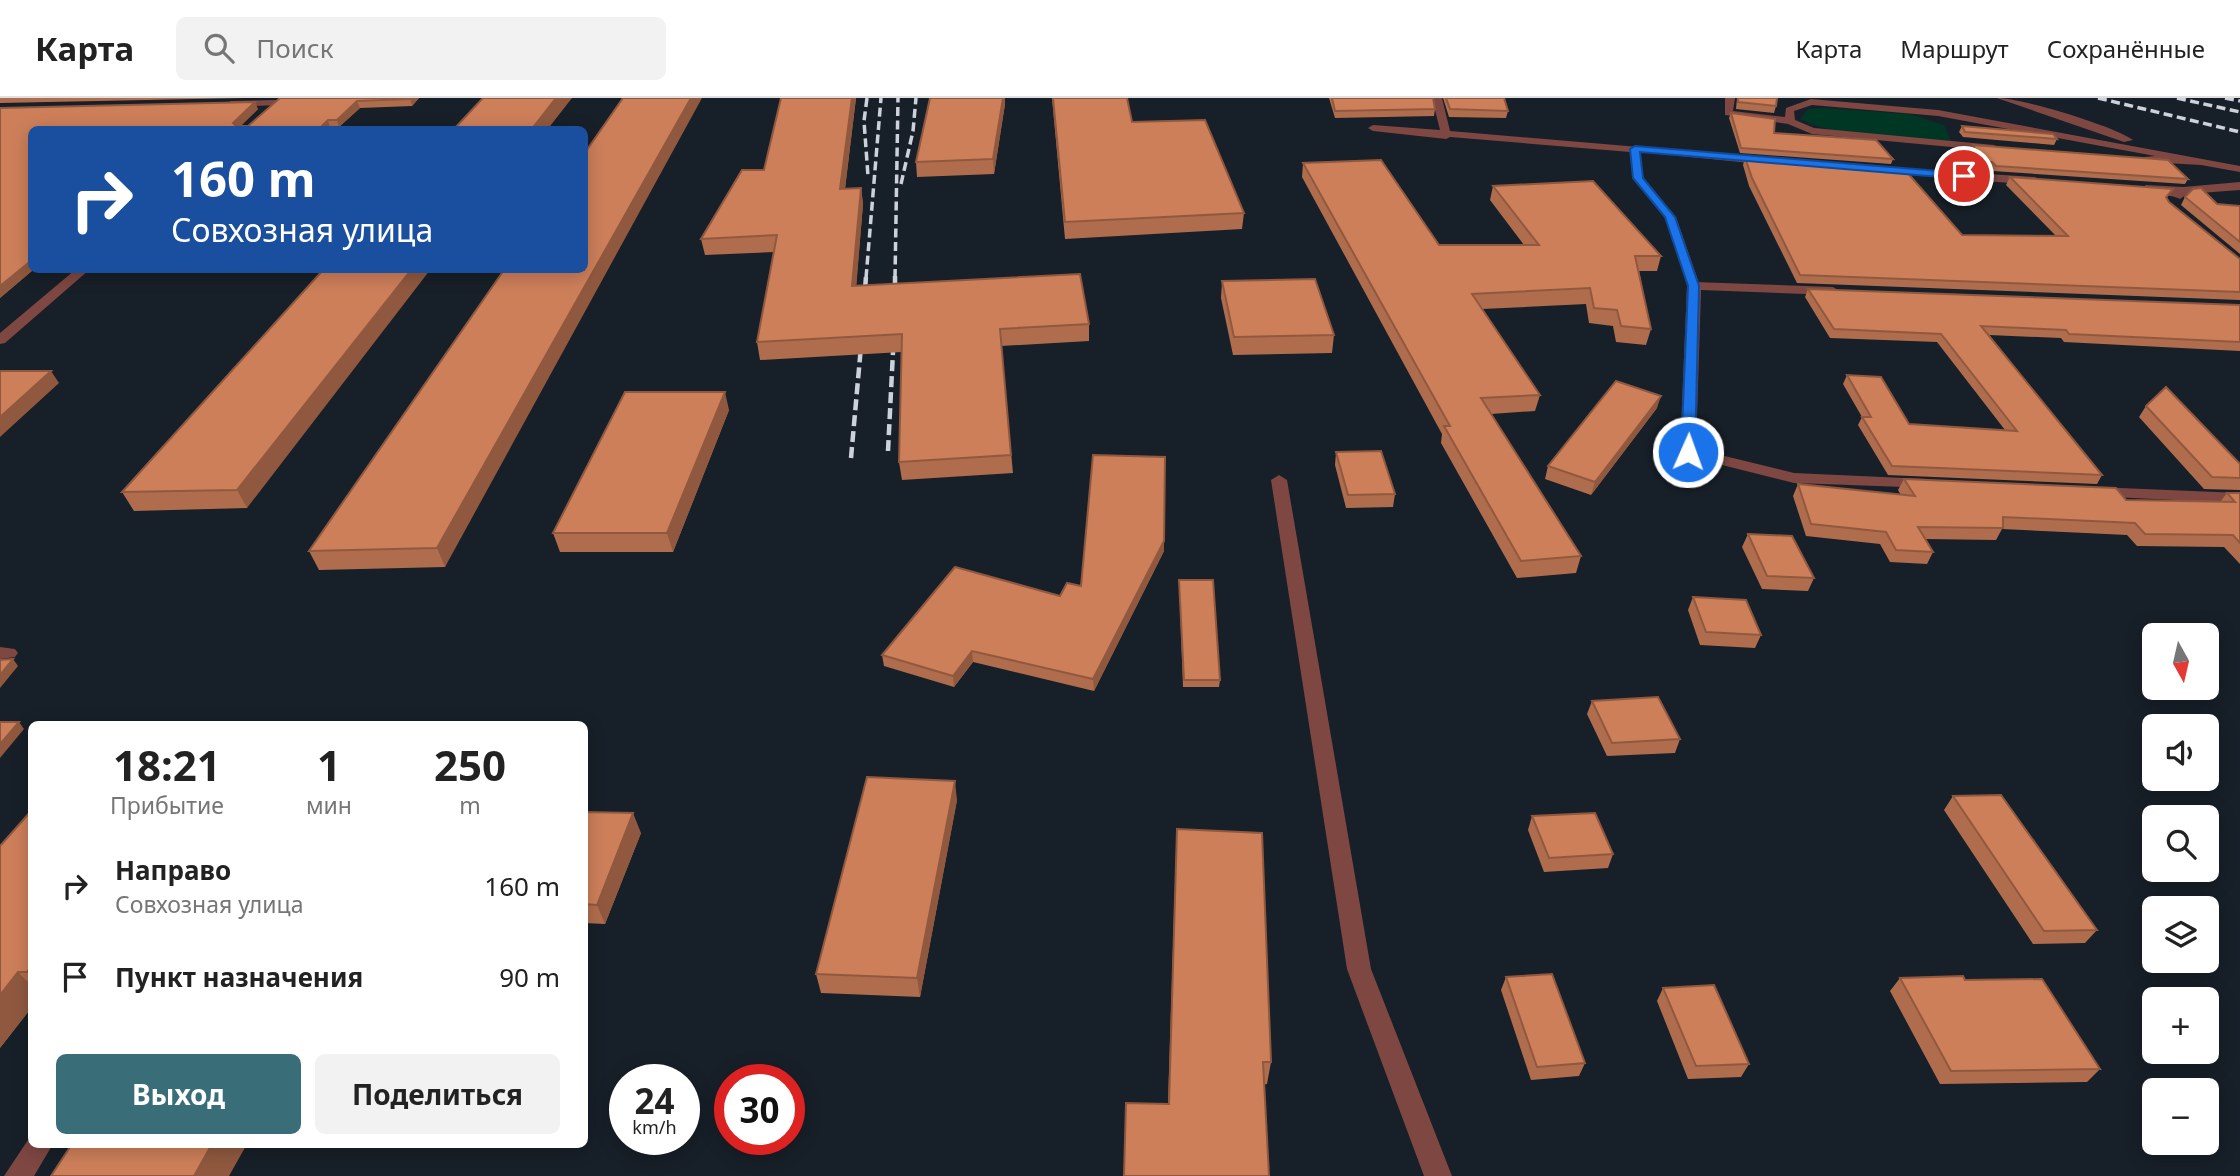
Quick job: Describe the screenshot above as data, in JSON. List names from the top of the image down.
{
  "north": "bottom",
  "page": {
    "header": "Карта",
    "search": "Поиск",
    "nav": ["Карта", "Маршрут", "Сохранённые"],
    "turn": ["160 m", "Совхозная улица"],
    "map_buttons": ["+", "−"],
    "eta": [
      "18:21",
      "Прибытие",
      "1",
      "мин",
      "250",
      "m"
    ],
    "list": [
      {
        "name": "Направо",
        "note": "Совхозная улица",
        "value": "160 m"
      },
      {
        "name": "Пункт назначения",
        "value": "90 m"
      }
    ],
    "buttons": ["Выход", "Поделиться"],
    "speed": "24 km/h",
    "limit": "30"
  }
}
